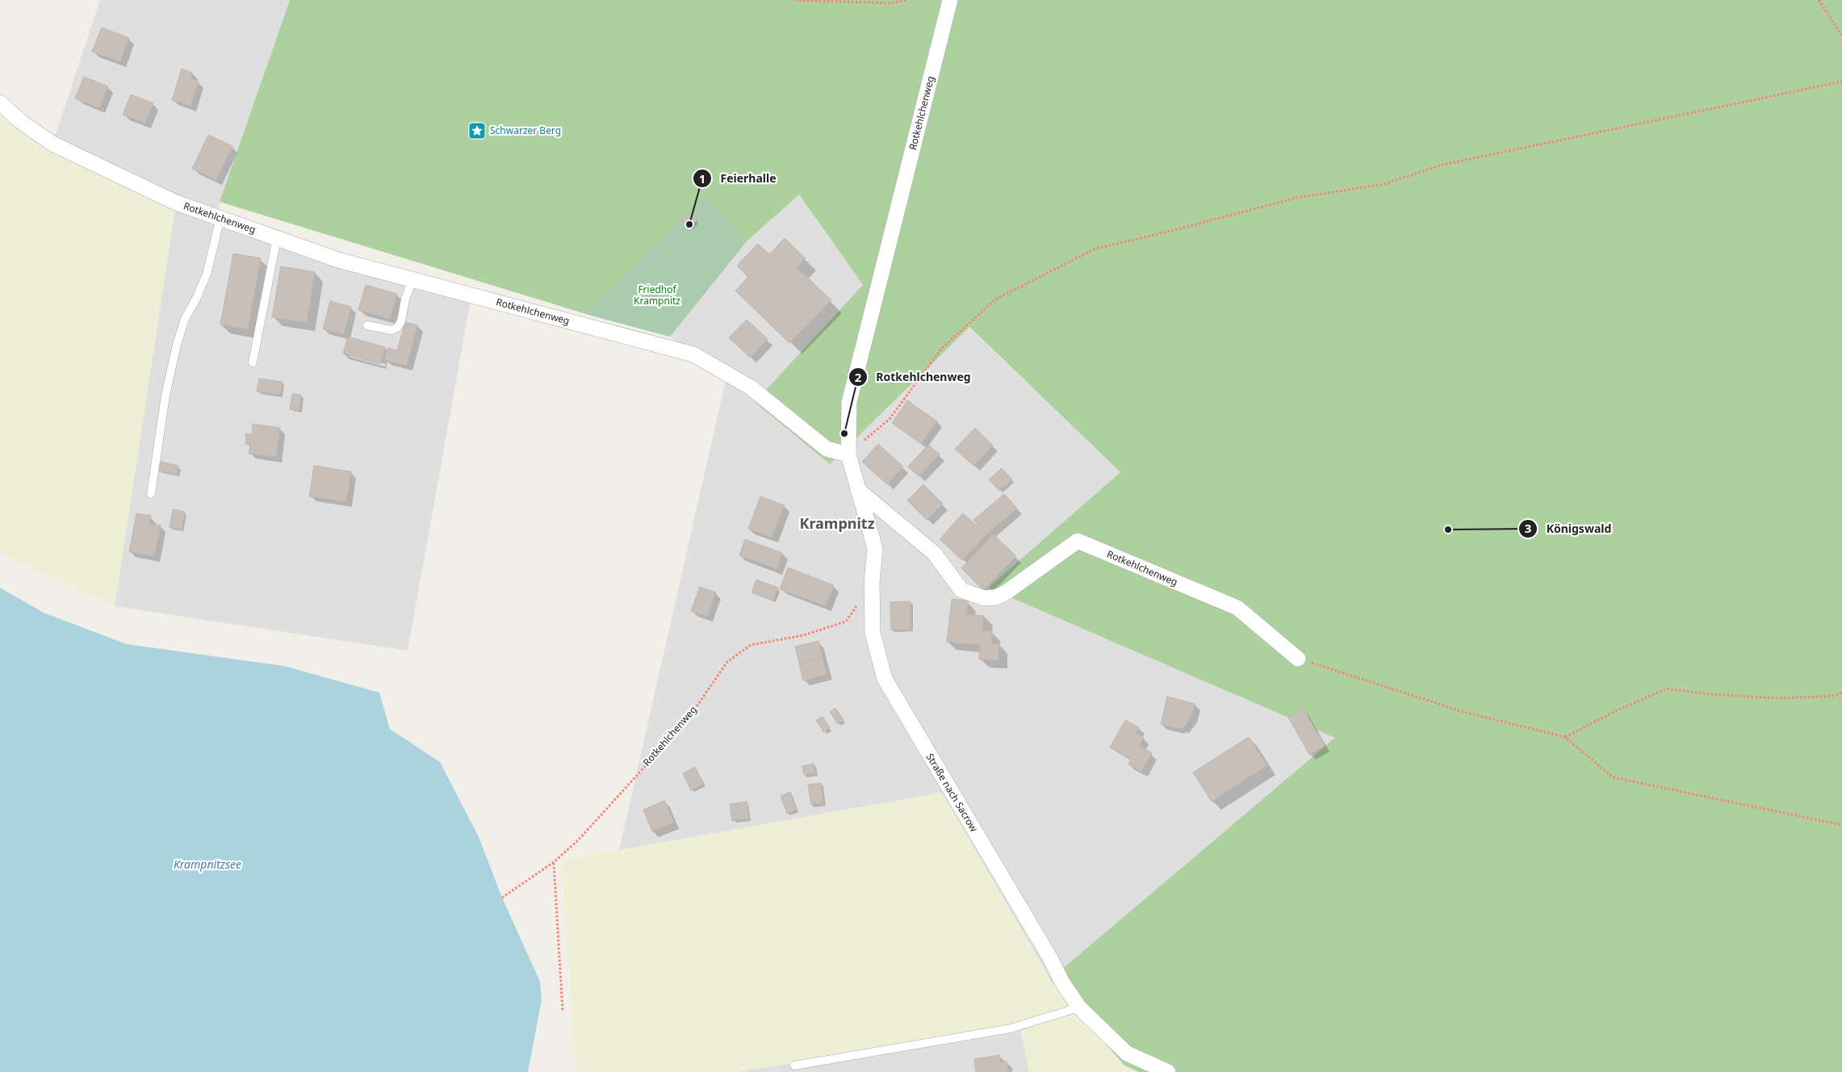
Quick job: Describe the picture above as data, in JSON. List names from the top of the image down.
{
  "streets": {
    "street": ["Rotkehlchenweg", "Straße nach Sacrow"]
  },
  "crossings": [
    ["Rotkehlchenweg", "Straße nach Sacrow"]
  ],
  "districts": ["Krampnitz"],
  "water": ["Krampnitzsee"],
  "parks": ["Friedhof Krampnitz"],
  "places": {
    "place": ["Schwarzer Berg"],
    "other": ["Feierhalle", "Rotkehlchenweg", "Königswald"]
  }
}
